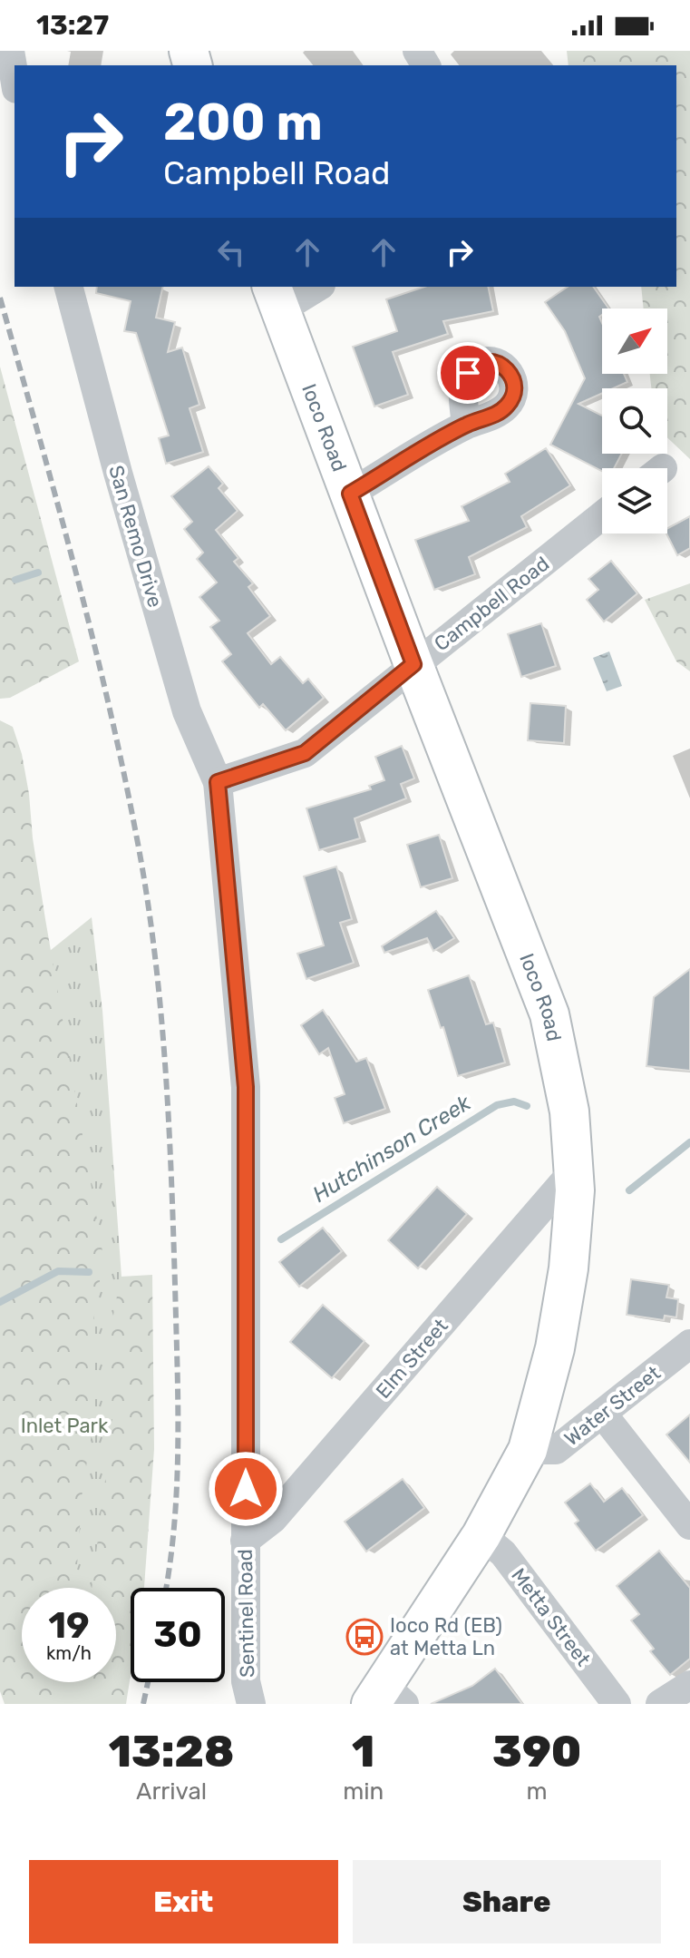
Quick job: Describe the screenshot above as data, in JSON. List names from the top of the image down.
{
  "streets": {
    "main road": ["Ioco Road"],
    "street": [
      "San Remo Drive",
      "Campbell Road",
      "Elm Street",
      "Water Street",
      "Sentinel Road",
      "Metta Street"
    ]
  },
  "crossings": [
    ["Ioco Road", "Campbell Road"],
    ["Ioco Road", "Elm Street"],
    ["Ioco Road", "Water Street"],
    ["Ioco Road", "Metta Street"],
    ["San Remo Drive", "Campbell Road"],
    ["San Remo Drive", "Sentinel Road"],
    ["Campbell Road", "Sentinel Road"],
    ["Elm Street", "Sentinel Road"]
  ],
  "water": ["Hutchinson Creek"],
  "parks": ["Inlet Park"],
  "places": {
    "bus stop": ["Ioco Rd (EB) at Metta Ln"]
  },
  "north": "top right",
  "page": {
    "status": "13:27",
    "turn": ["200 m", "Campbell Road"],
    "speed": "19 km/h",
    "limit": "30",
    "eta": [
      "13:28",
      "Arrival",
      "1",
      "min",
      "390",
      "m"
    ],
    "buttons": ["Exit", "Share"]
  }
}
